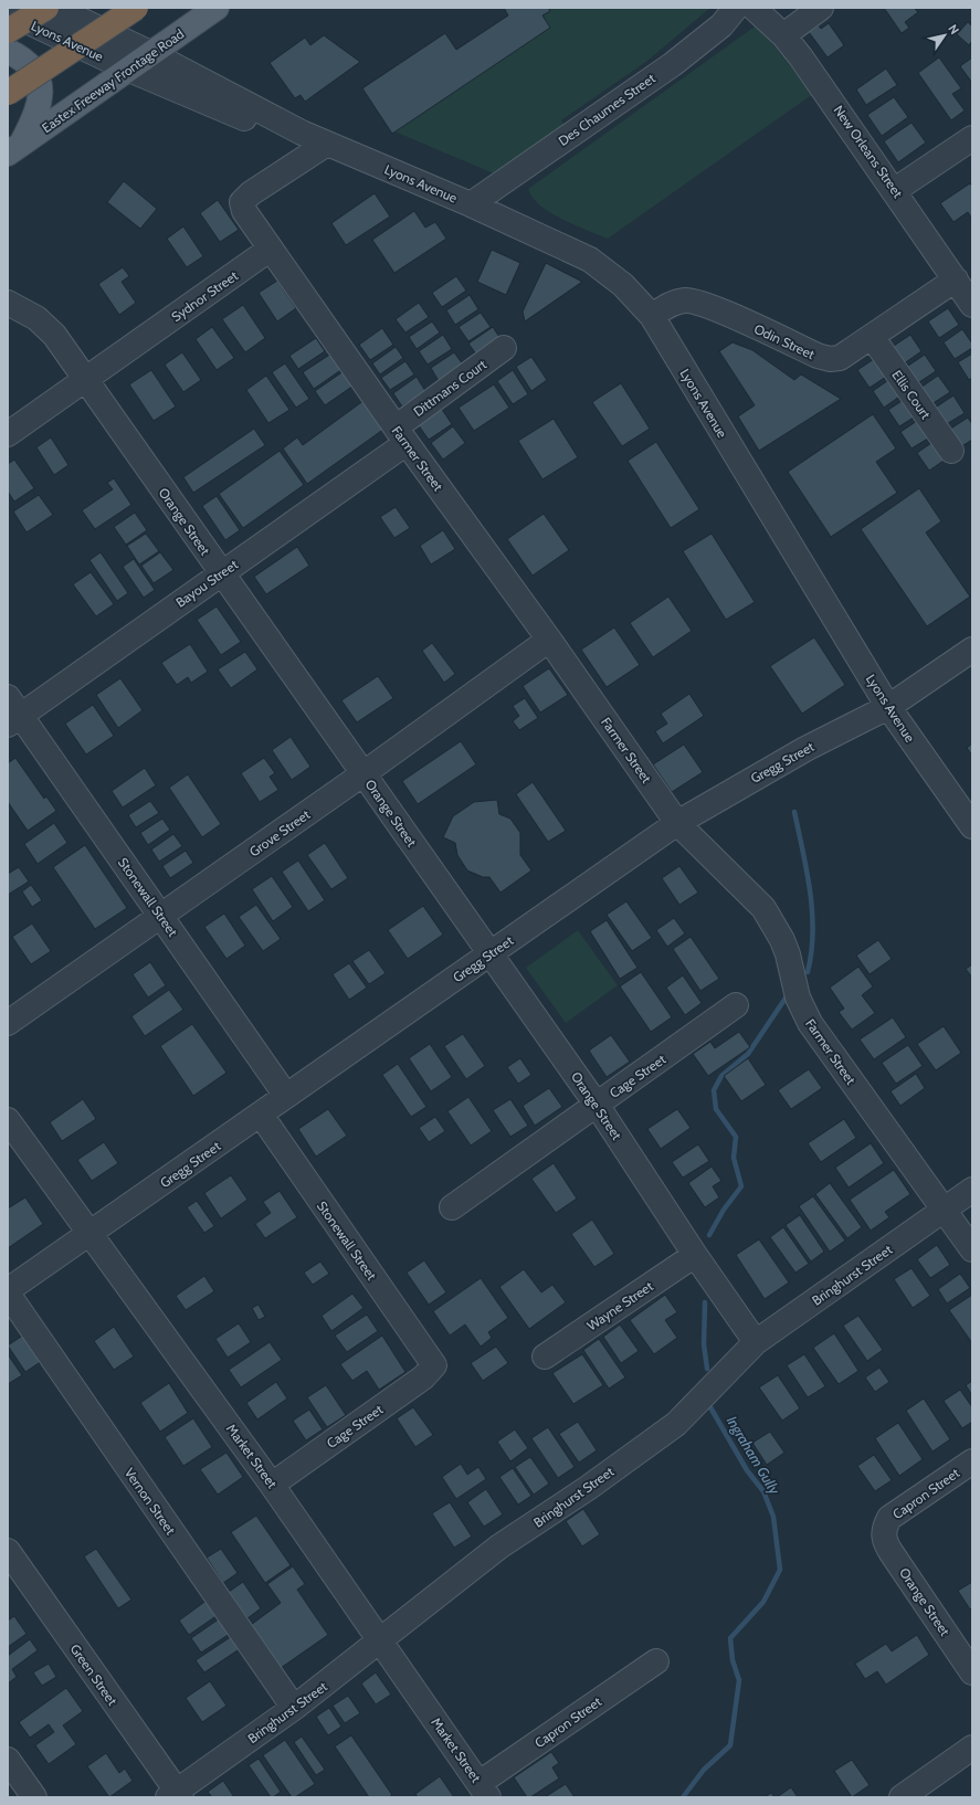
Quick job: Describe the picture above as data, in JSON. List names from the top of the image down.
{
  "streets": {
    "main road": ["Eastex Freeway Frontage Road"],
    "street": [
      "Lyons Avenue",
      "Des Chaumes Street",
      "New Orleans Street",
      "Sydnor Street",
      "Odin Street",
      "Dittmans Court",
      "Ellis Court",
      "Farmer Street",
      "Orange Street",
      "Bayou Street",
      "Gregg Street",
      "Grove Street",
      "Stonewall Street",
      "Cage Street",
      "Bringhurst Street",
      "Wayne Street",
      "Market Street",
      "Capron Street",
      "Vernon Street",
      "Green Street"
    ]
  },
  "crossings": [
    ["Lyons Avenue", "Eastex Freeway Frontage Road"],
    ["Lyons Avenue", "Des Chaumes Street"],
    ["Lyons Avenue", "Odin Street"],
    ["Lyons Avenue", "Gregg Street"],
    ["New Orleans Street", "Odin Street"],
    ["Sydnor Street", "Farmer Street"],
    ["Sydnor Street", "Orange Street"],
    ["Odin Street", "Ellis Court"],
    ["Dittmans Court", "Farmer Street"],
    ["Dittmans Court", "Bayou Street"],
    ["Farmer Street", "Bayou Street"],
    ["Farmer Street", "Gregg Street"],
    ["Farmer Street", "Grove Street"],
    ["Farmer Street", "Bringhurst Street"],
    ["Orange Street", "Bayou Street"],
    ["Orange Street", "Gregg Street"],
    ["Orange Street", "Grove Street"],
    ["Orange Street", "Cage Street"],
    ["Orange Street", "Bringhurst Street"],
    ["Orange Street", "Wayne Street"],
    ["Orange Street", "Capron Street"],
    ["Bayou Street", "Stonewall Street"],
    ["Gregg Street", "Stonewall Street"],
    ["Gregg Street", "Market Street"],
    ["Gregg Street", "Vernon Street"],
    ["Grove Street", "Stonewall Street"],
    ["Stonewall Street", "Cage Street"],
    ["Cage Street", "Market Street"],
    ["Bringhurst Street", "Market Street"],
    ["Bringhurst Street", "Vernon Street"],
    ["Bringhurst Street", "Green Street"],
    ["Market Street", "Capron Street"]
  ],
  "water": ["Ingraham Gully"],
  "north": "top right"
}
